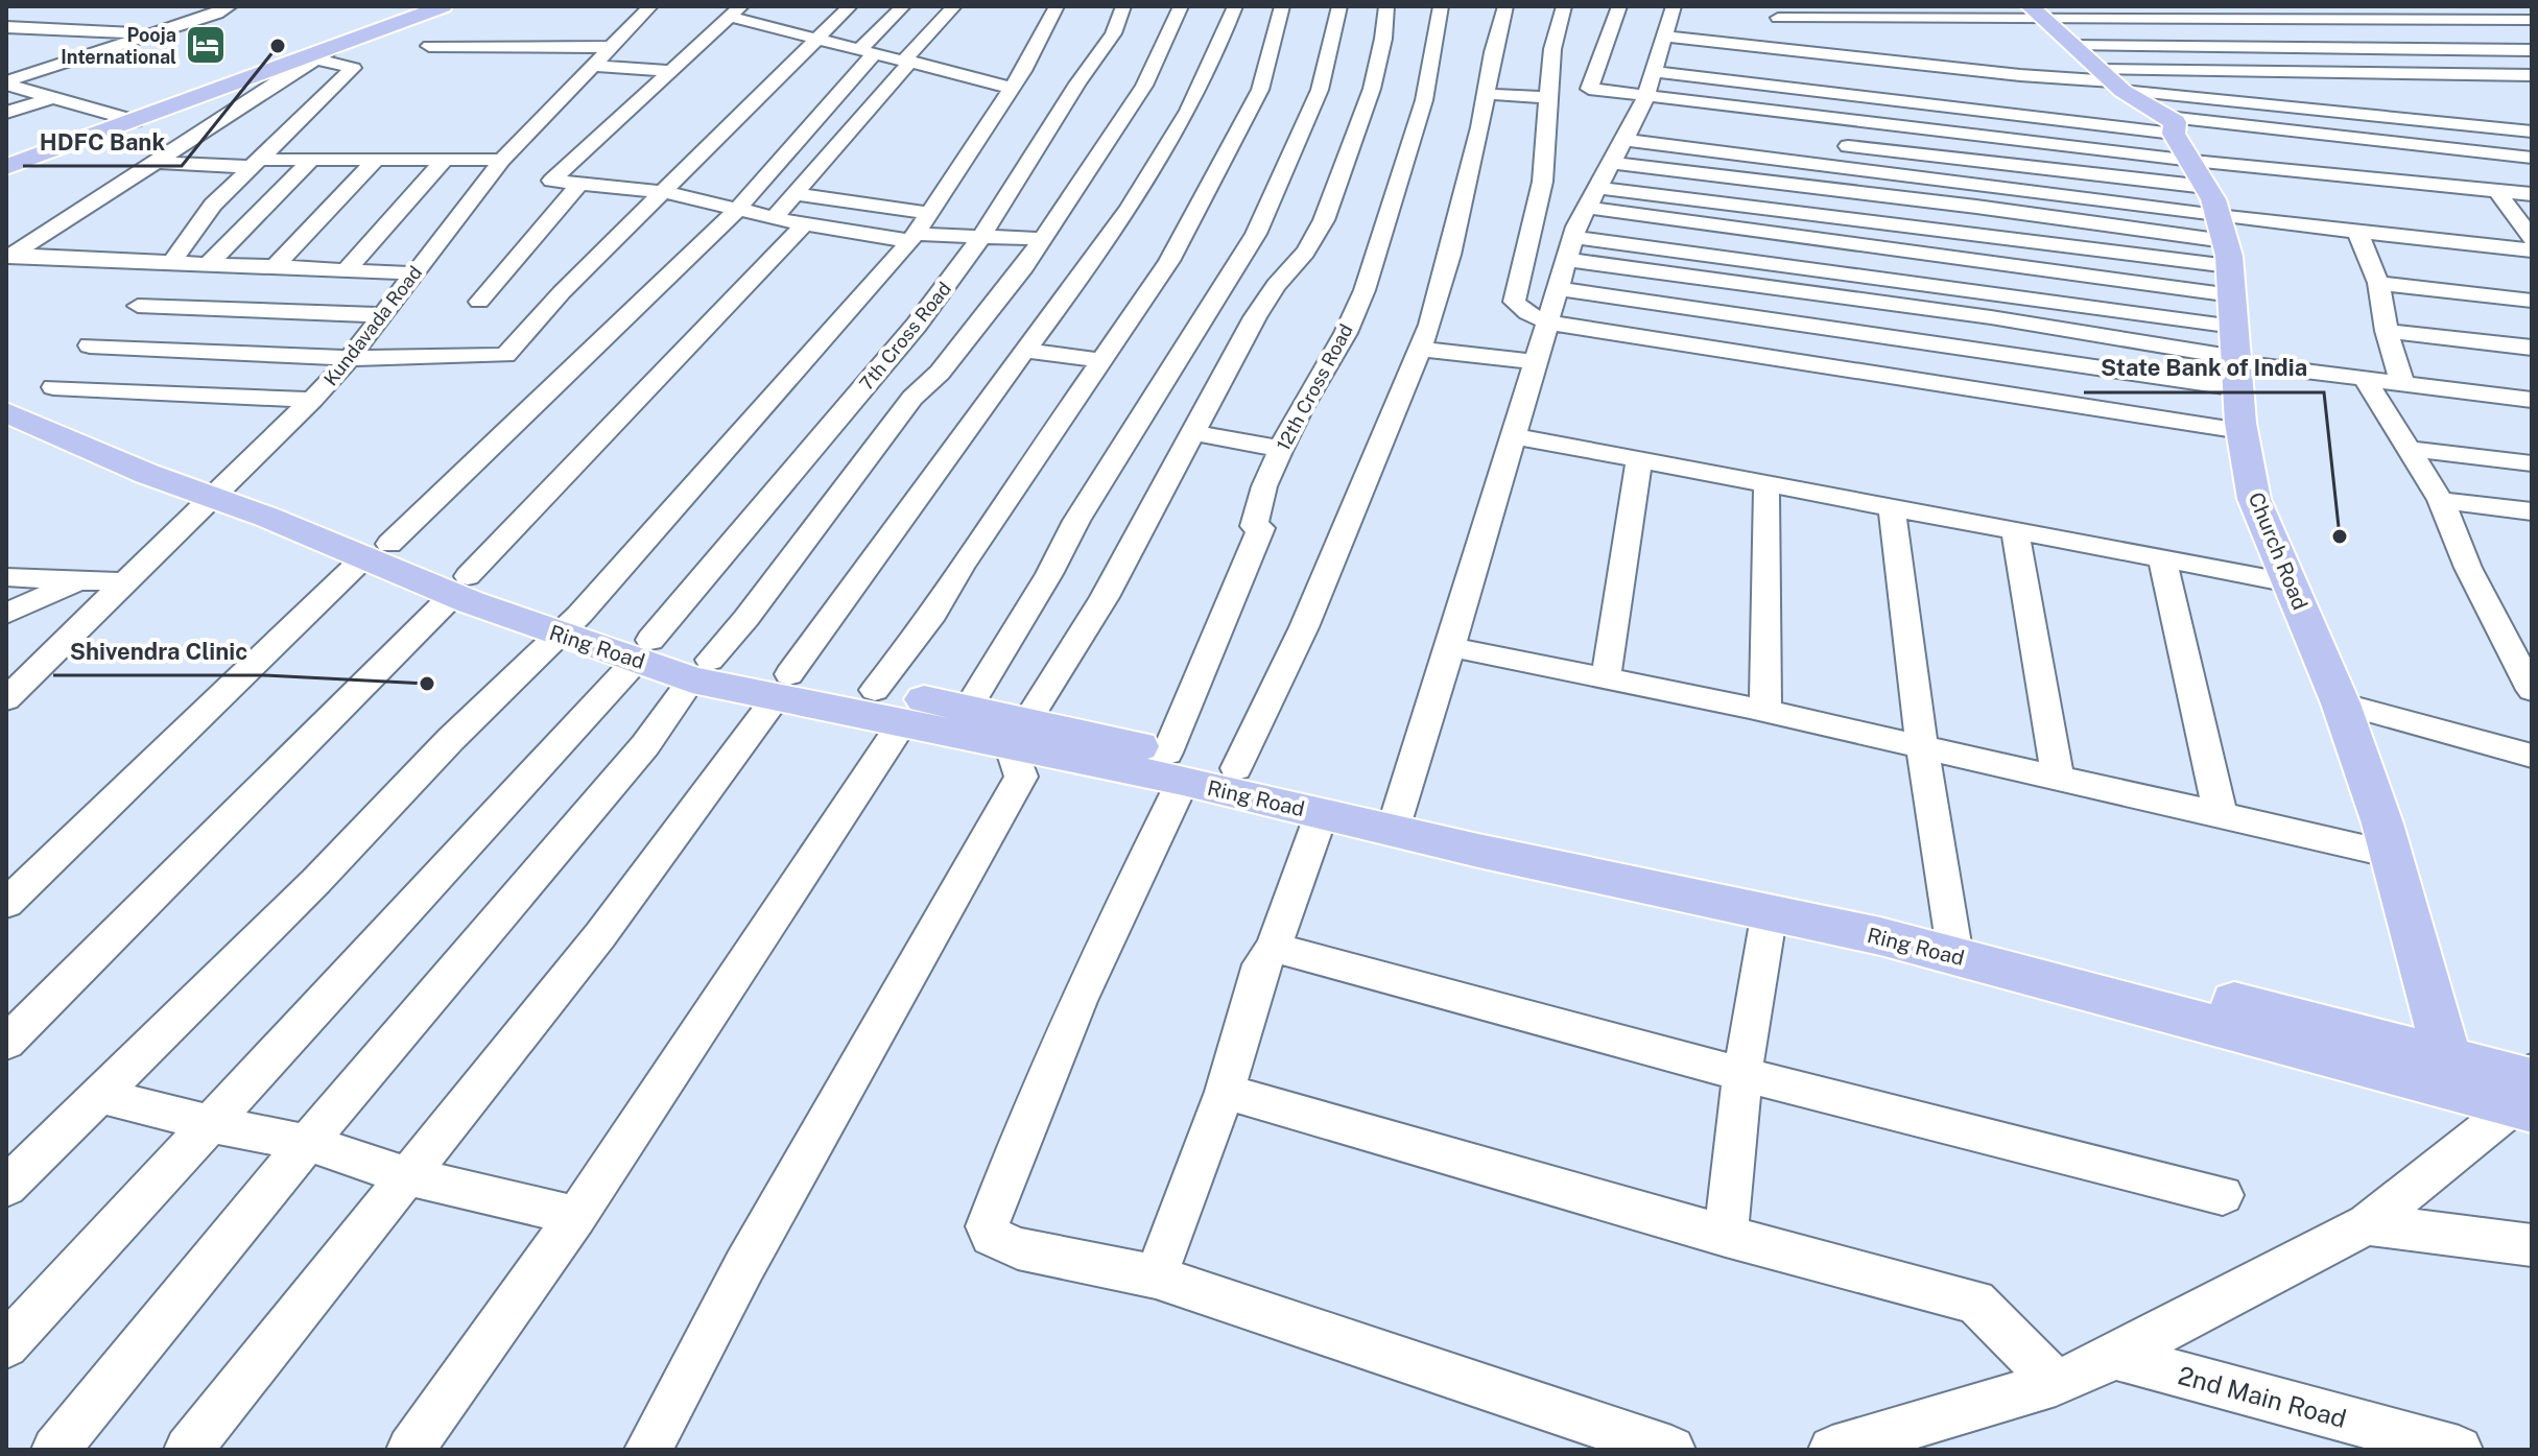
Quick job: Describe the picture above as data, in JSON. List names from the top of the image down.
{
  "streets": {
    "main road": ["Church Road", "Ring Road"],
    "street": [
      "Kundavada Road",
      "7th Cross Road",
      "12th Cross Road",
      "2nd Main Road"
    ]
  },
  "crossings": [
    ["Kundavada Road", "Ring Road"],
    ["7th Cross Road", "Ring Road"],
    ["12th Cross Road", "Ring Road"],
    ["Church Road", "Ring Road"]
  ],
  "places": {
    "hotel": ["Pooja International"],
    "other": ["HDFC Bank", "State Bank of India", "Shivendra Clinic"]
  }
}
